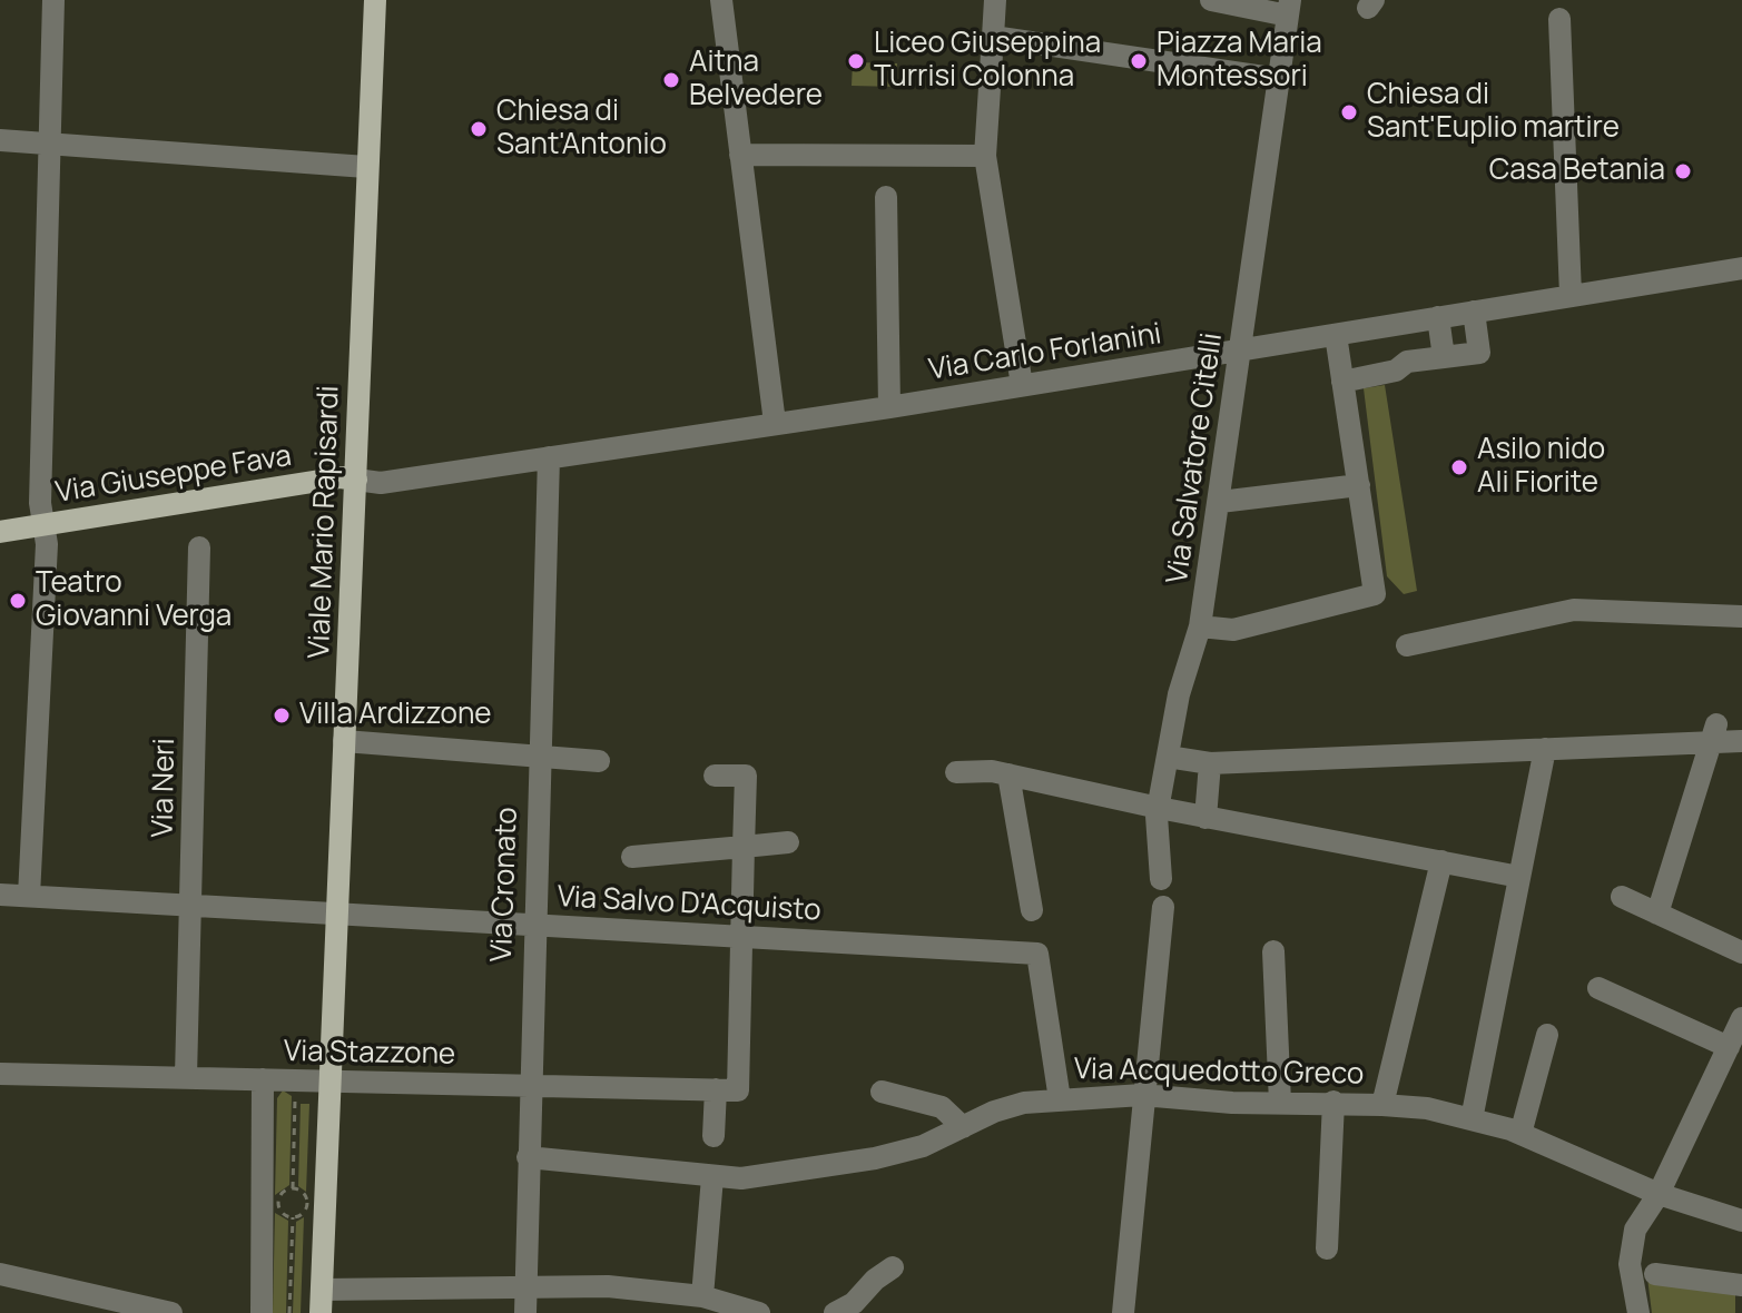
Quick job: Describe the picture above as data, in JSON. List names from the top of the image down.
{
  "streets": {
    "main road": ["Via Giuseppe Fava", "Viale Mario Rapisardi"],
    "street": [
      "Via Carlo Forlanini",
      "Via Salvatore Citelli",
      "Via Neri",
      "Via Cronato",
      "Via Salvo D'Acquisto",
      "Via Stazzone",
      "Via Acquedotto Greco"
    ]
  },
  "crossings": [
    ["Via Carlo Forlanini", "Via Salvatore Citelli"],
    ["Via Carlo Forlanini", "Via Giuseppe Fava"],
    ["Via Carlo Forlanini", "Viale Mario Rapisardi"],
    ["Via Carlo Forlanini", "Via Cronato"],
    ["Via Giuseppe Fava", "Viale Mario Rapisardi"],
    ["Viale Mario Rapisardi", "Via Salvo D'Acquisto"],
    ["Viale Mario Rapisardi", "Via Stazzone"],
    ["Via Neri", "Via Salvo D'Acquisto"],
    ["Via Neri", "Via Stazzone"],
    ["Via Cronato", "Via Salvo D'Acquisto"],
    ["Via Cronato", "Via Stazzone"],
    ["Via Cronato", "Via Acquedotto Greco"],
    ["Via Salvo D'Acquisto", "Via Acquedotto Greco"]
  ],
  "places": [
    "Liceo Giuseppina Turrisi Colonna",
    "Piazza Maria Montessori",
    "Aitna Belvedere",
    "Chiesa di Sant'Euplio martire",
    "Chiesa di Sant'Antonio",
    "Casa Betania",
    "Asilo nido Ali Fiorite",
    "Teatro Giovanni Verga",
    "Villa Ardizzone"
  ]
}
